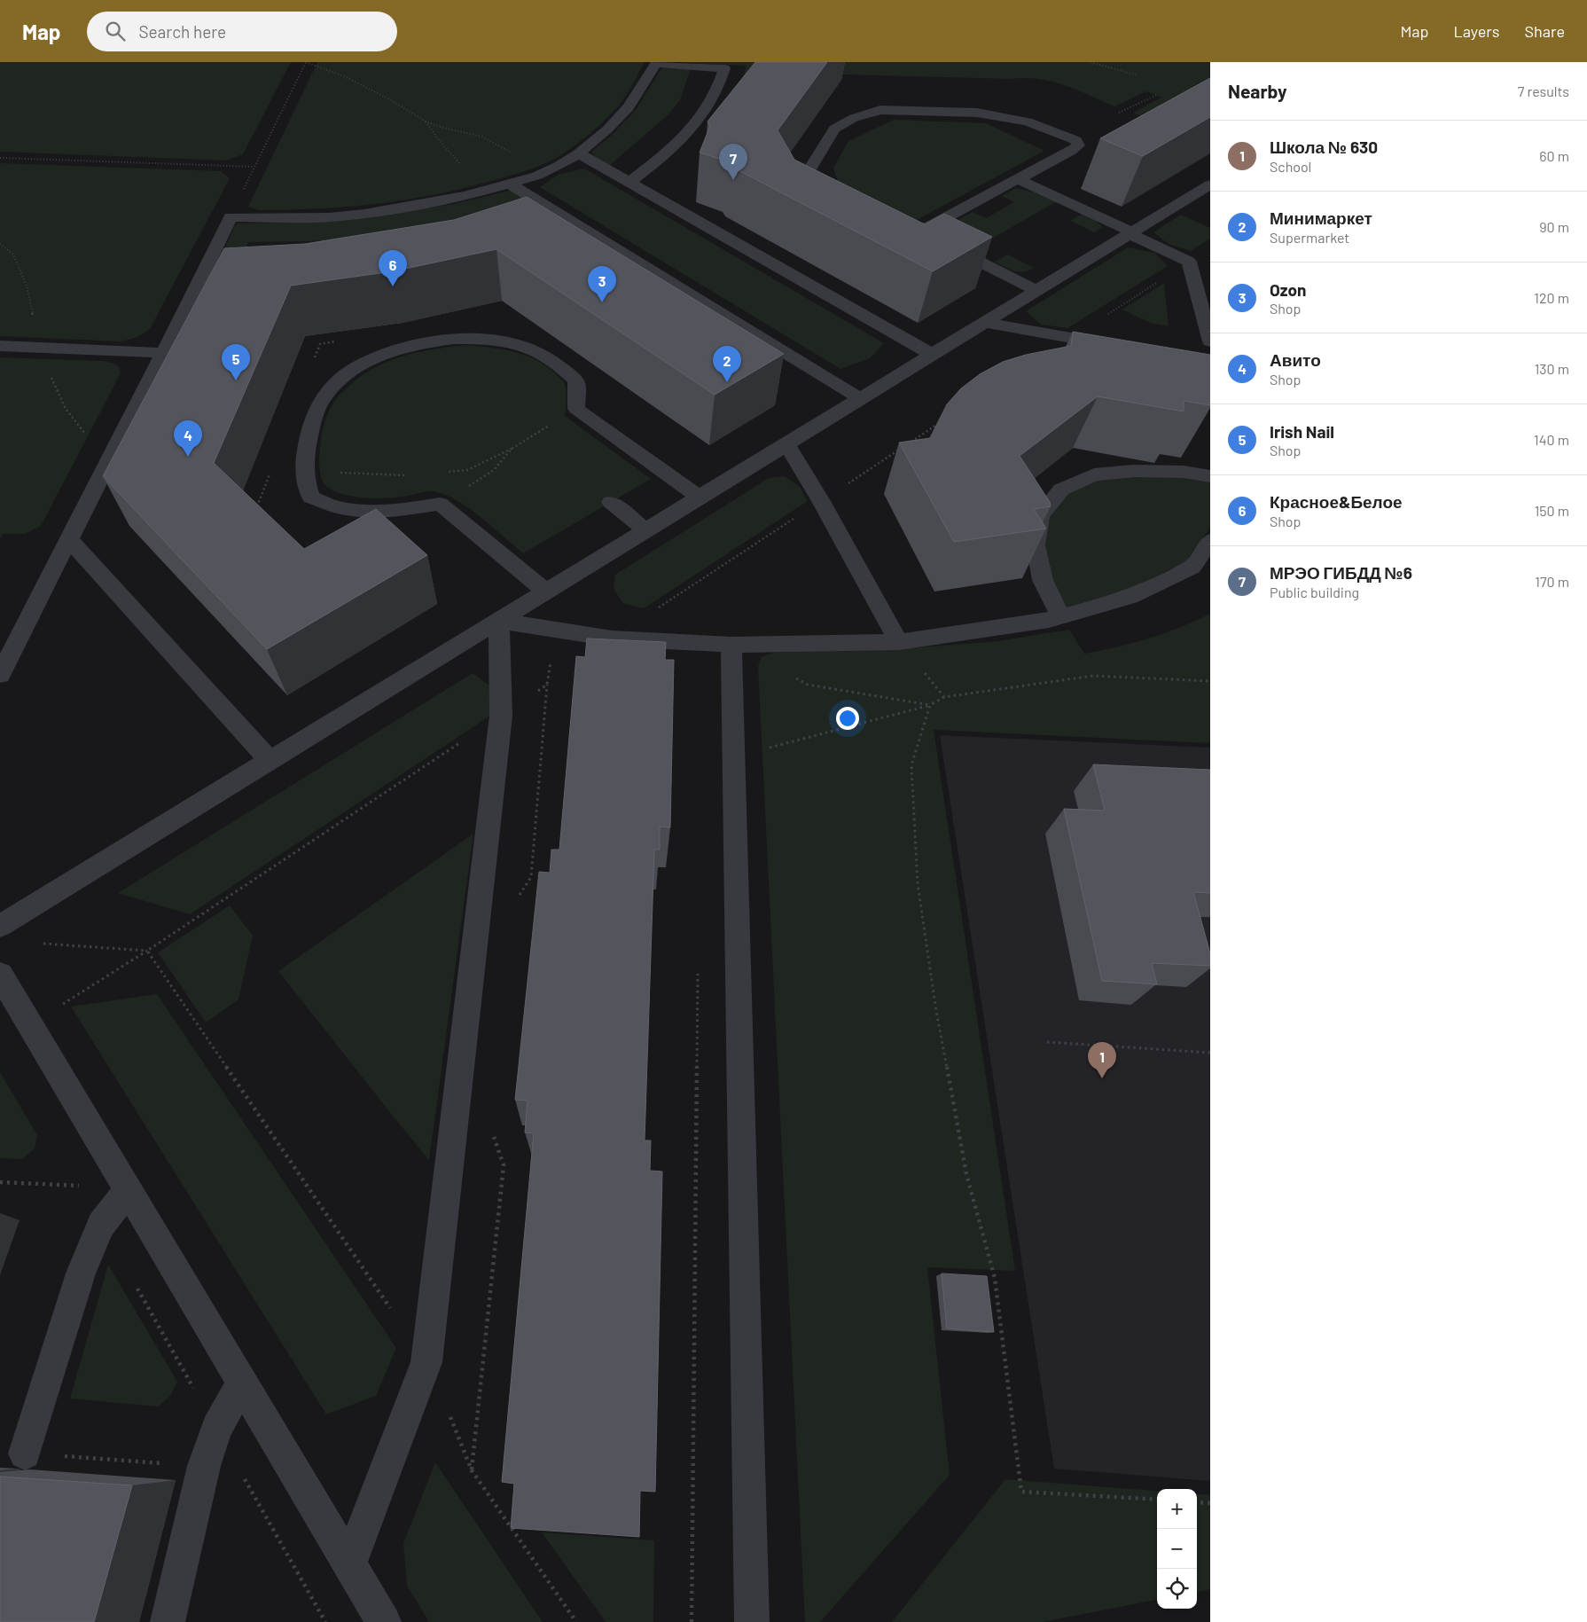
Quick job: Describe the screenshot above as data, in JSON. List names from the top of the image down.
{
  "page": {
    "header": "Map",
    "search": "Search here",
    "nav": ["Map", "Layers", "Share"],
    "heading": ["Nearby", "7 results"],
    "list": [
      {
        "mark": "1",
        "name": "Школа № 630",
        "note": "School",
        "value": "60 m"
      },
      {
        "mark": "2",
        "name": "Минимаркет",
        "note": "Supermarket",
        "value": "90 m"
      },
      {
        "mark": "3",
        "name": "Ozon",
        "note": "Shop",
        "value": "120 m"
      },
      {
        "mark": "4",
        "name": "Авито",
        "note": "Shop",
        "value": "130 m"
      },
      {
        "mark": "5",
        "name": "Irish Nail",
        "note": "Shop",
        "value": "140 m"
      },
      {
        "mark": "6",
        "name": "Красное&Белое",
        "note": "Shop",
        "value": "150 m"
      },
      {
        "mark": "7",
        "name": "МРЭО ГИБДД №6",
        "note": "Public building",
        "value": "170 m"
      }
    ],
    "pins": [
      "7",
      "6",
      "3",
      "5",
      "2",
      "4",
      "1"
    ],
    "map_buttons": ["+", "−"]
  }
}
